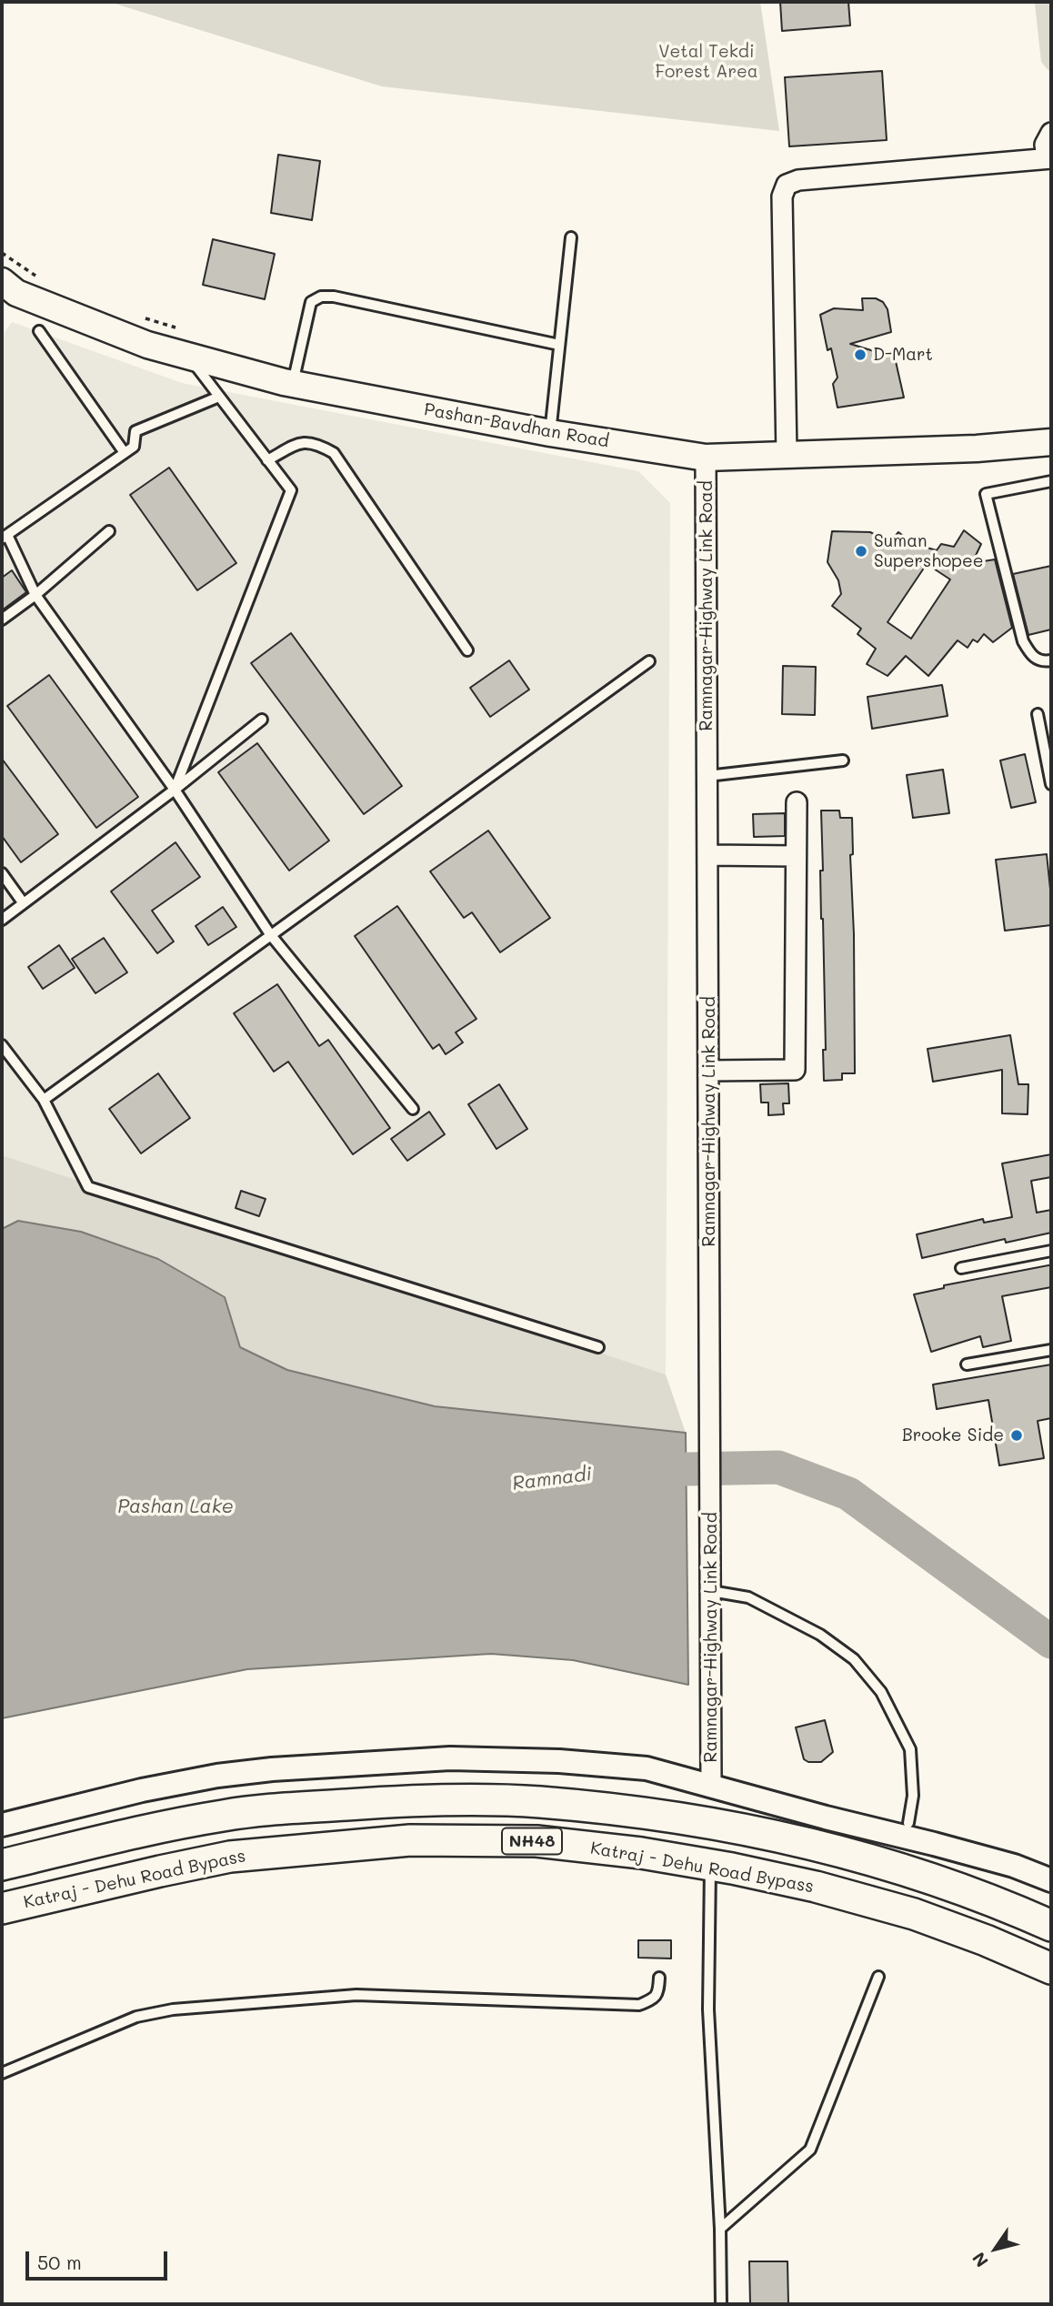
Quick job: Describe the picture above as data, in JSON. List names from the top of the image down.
{
  "streets": {
    "highway": ["NH48", "Katraj - Dehu Road Bypass"],
    "main road": ["Pashan-Bavdhan Road"],
    "street": ["Ramnagar-Highway Link Road"]
  },
  "crossings": [
    ["Pashan-Bavdhan Road", "Ramnagar-Highway Link Road"]
  ],
  "water": ["Ramnadi", "Pashan Lake"],
  "parks": ["Vetal Tekdi Forest Area"],
  "places": ["D-Mart", "Suman Supershopee", "Brooke Side"],
  "scale_bar": "50 m",
  "north": "bottom left"
}
